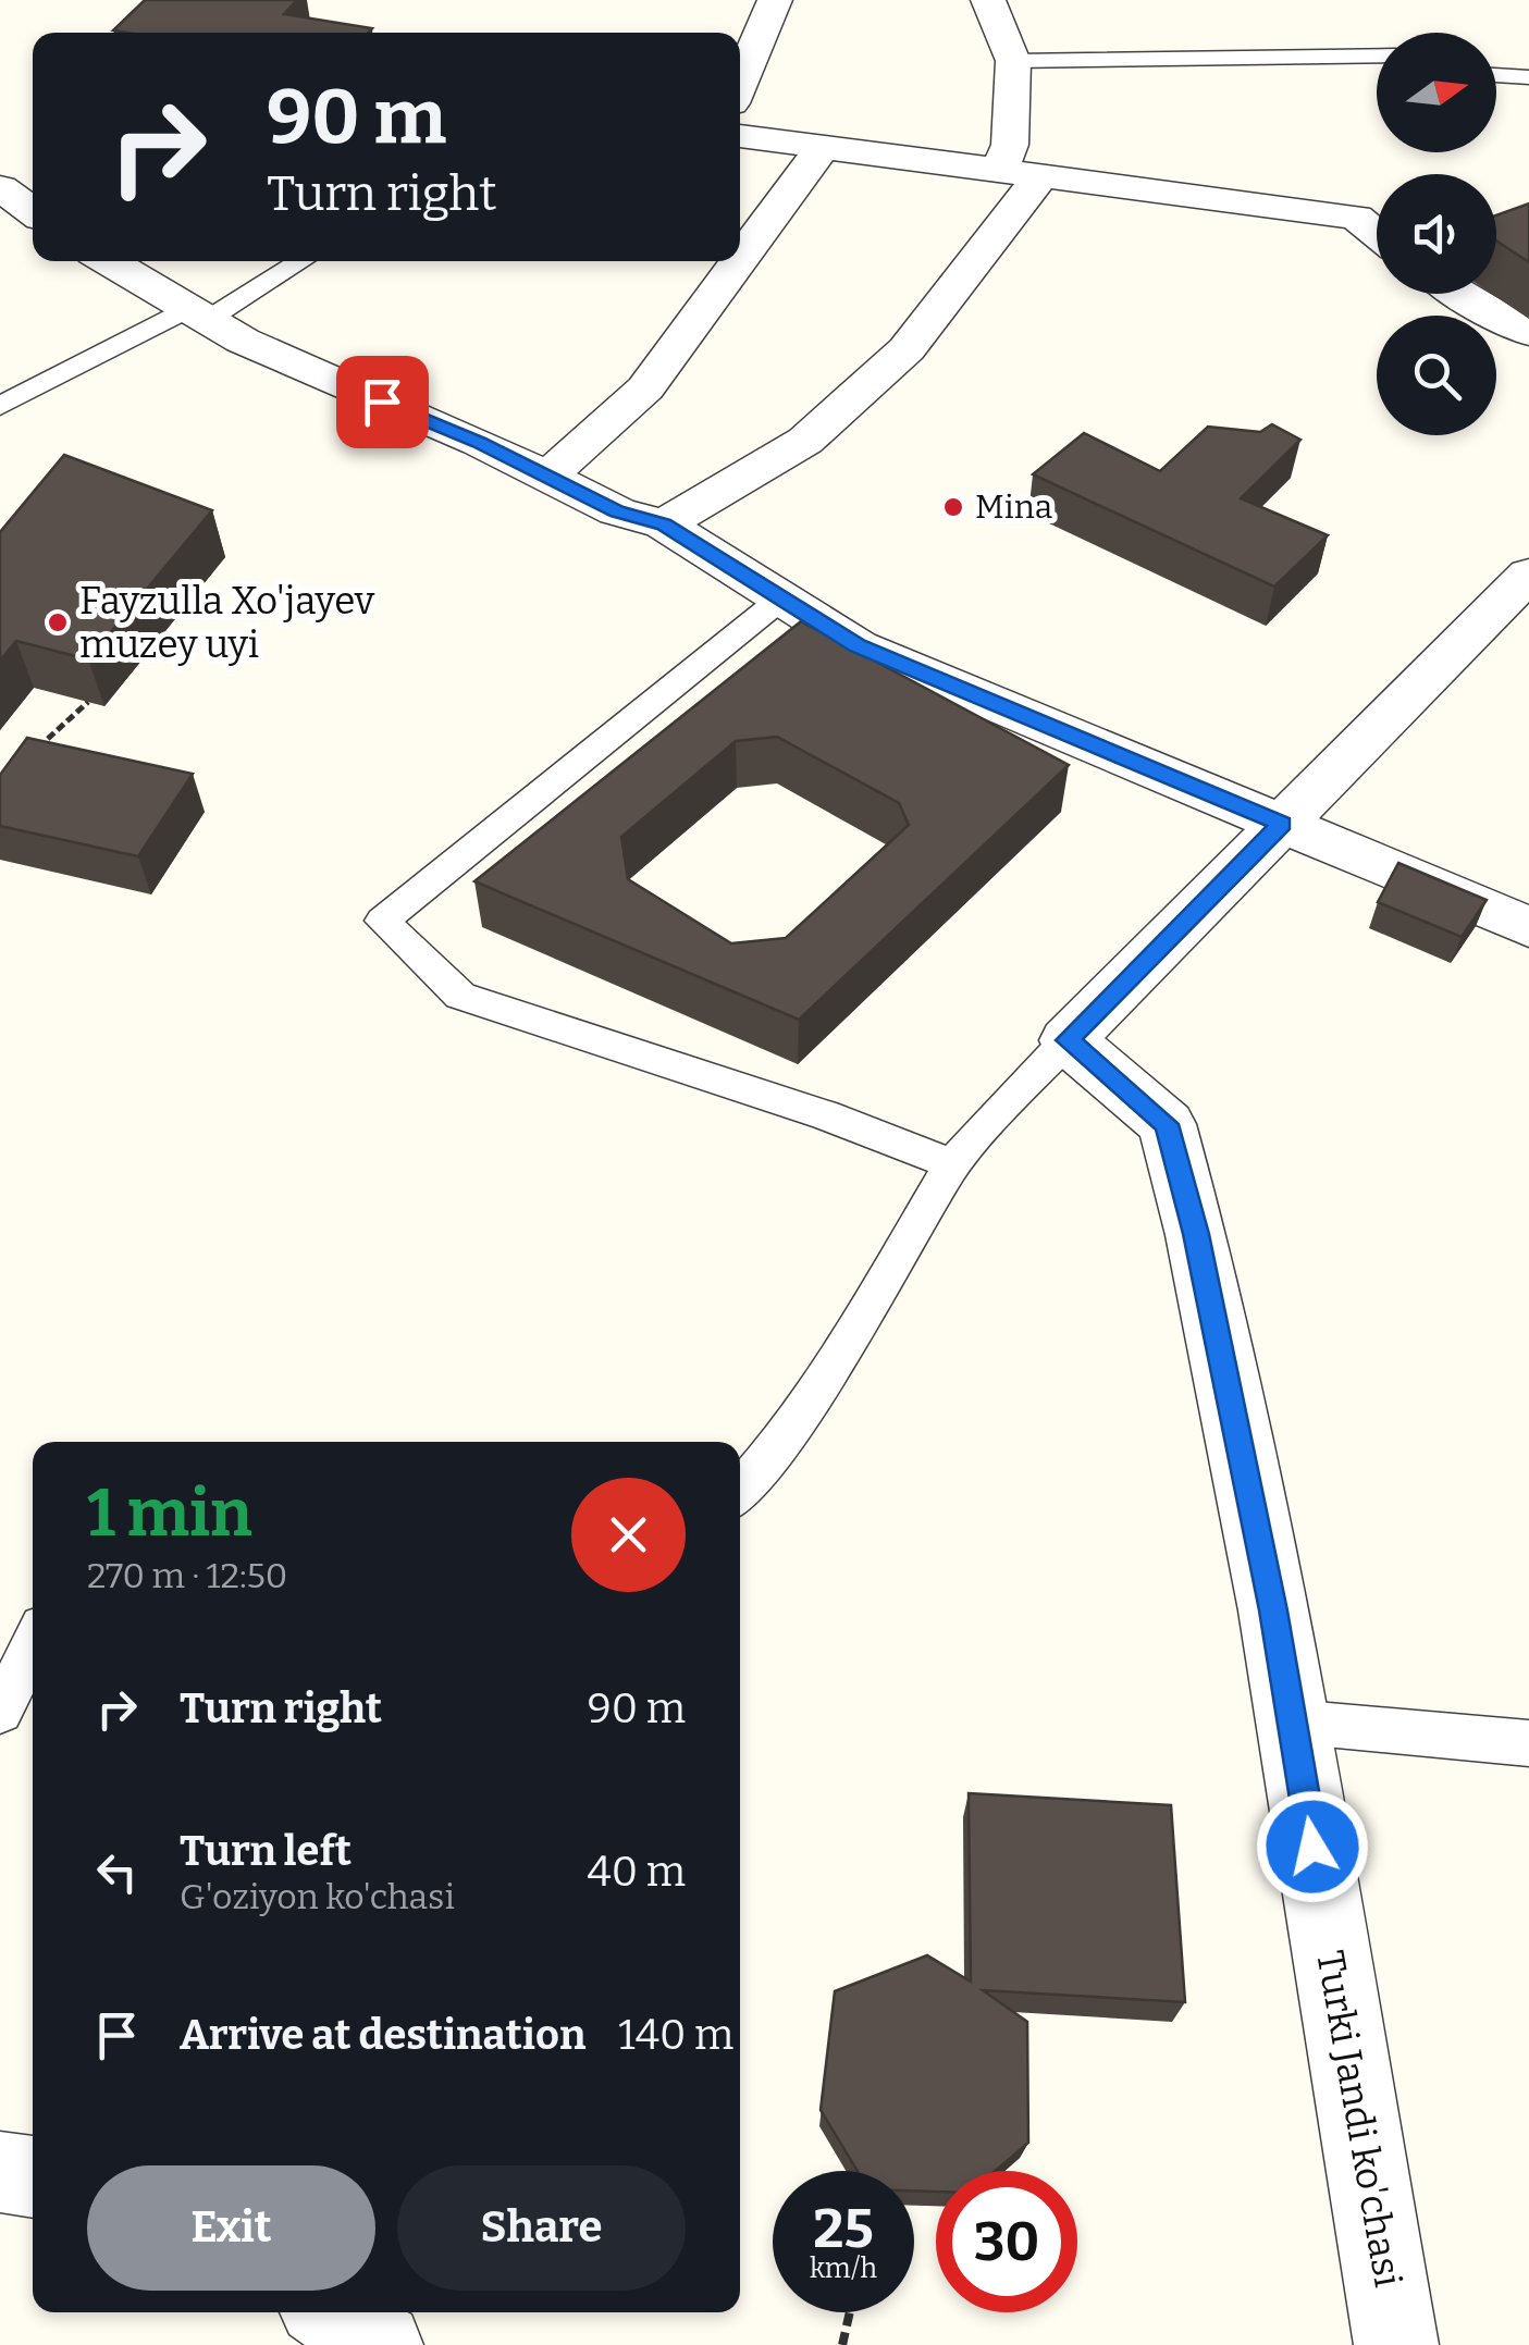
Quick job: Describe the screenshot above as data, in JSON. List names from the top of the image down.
{
  "streets": {
    "street": ["Turki Jandi ko'chasi"]
  },
  "places": ["Mina", "Fayzulla Xo'jayev muzey uyi"],
  "north": "right",
  "page": {
    "turn": ["90 m", "Turn right"],
    "heading": ["1 min", "270 m · 12:50"],
    "list": [
      {
        "name": "Turn right",
        "value": "90 m"
      },
      {
        "name": "Turn left",
        "note": "G'oziyon ko'chasi",
        "value": "40 m"
      },
      {
        "name": "Arrive at destination",
        "value": "140 m"
      }
    ],
    "buttons": ["Exit", "Share"],
    "speed": "25 km/h",
    "limit": "30"
  }
}
